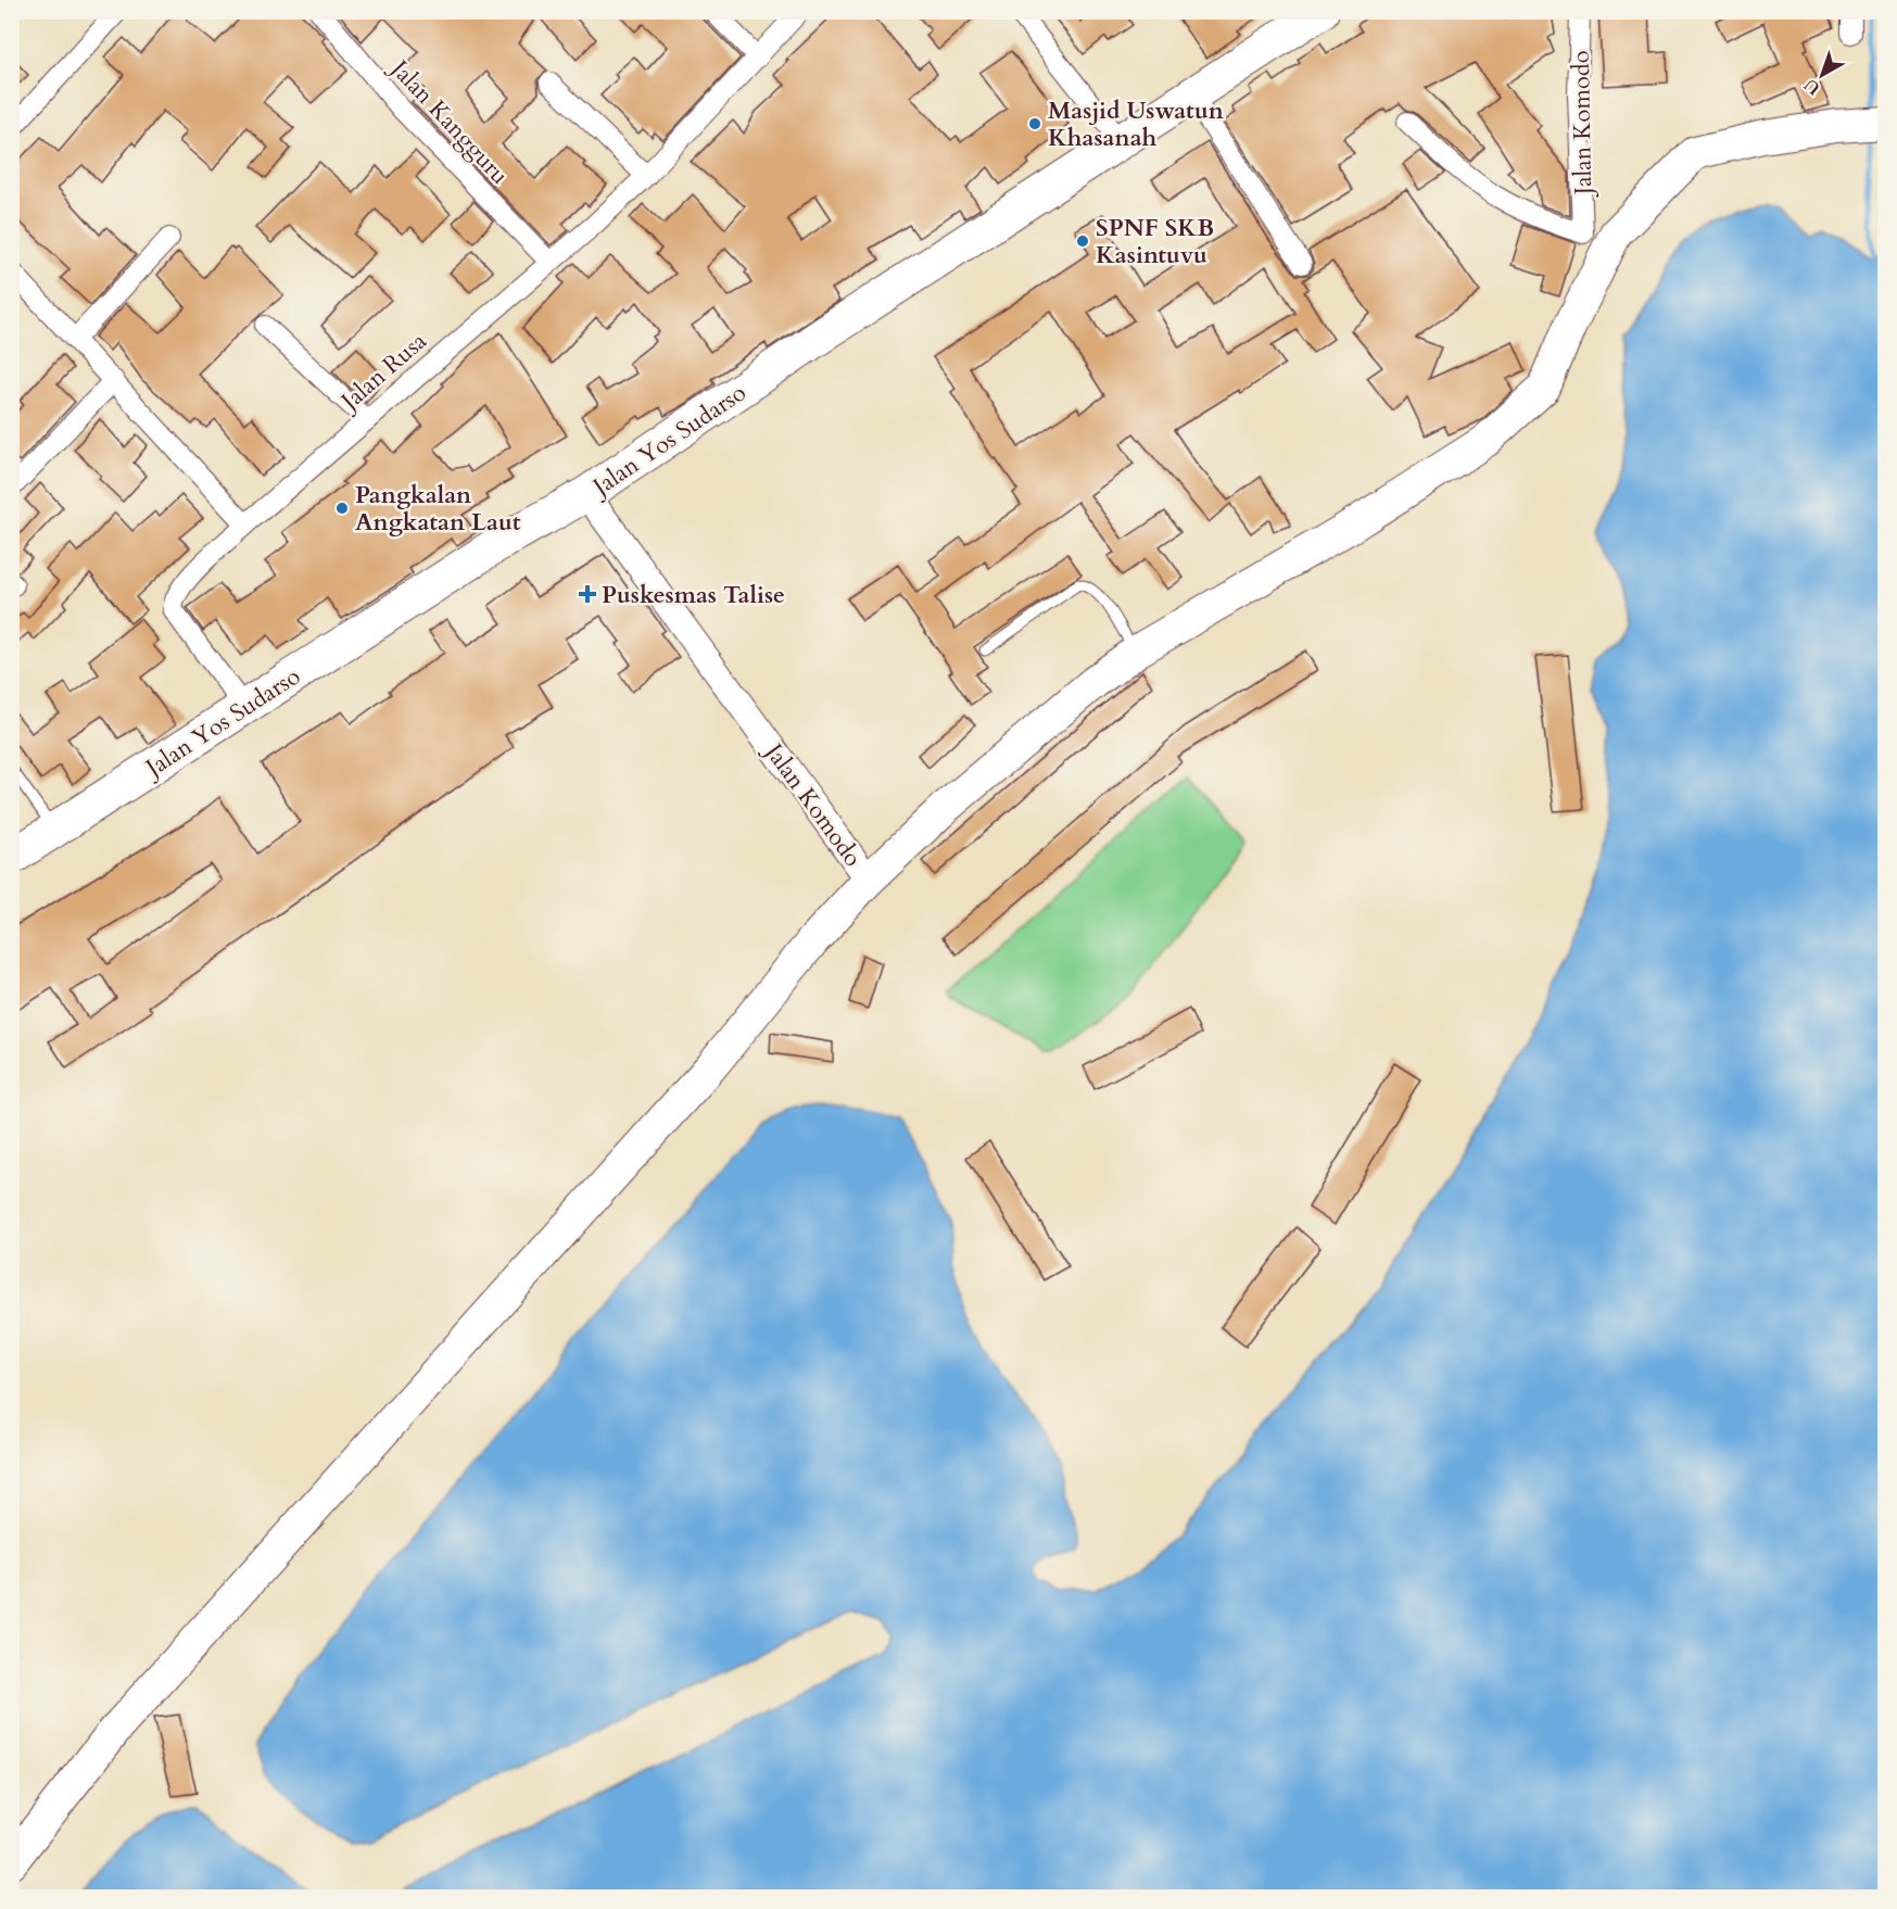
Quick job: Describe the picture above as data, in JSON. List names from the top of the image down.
{
  "streets": {
    "highway": ["Jalan Yos Sudarso"],
    "main road": ["Jalan Komodo"],
    "street": ["Jalan Kangguru", "Jalan Rusa"]
  },
  "crossings": [
    ["Jalan Kangguru", "Jalan Rusa"],
    ["Jalan Komodo", "Jalan Yos Sudarso"],
    ["Jalan Rusa", "Jalan Yos Sudarso"]
  ],
  "places": {
    "other": ["Masjid Uswatun Khasanah", "SPNF SKB Kasintuvu", "Pangkalan Angkatan Laut"],
    "health": ["Puskesmas Talise"]
  },
  "north": "bottom left"
}
